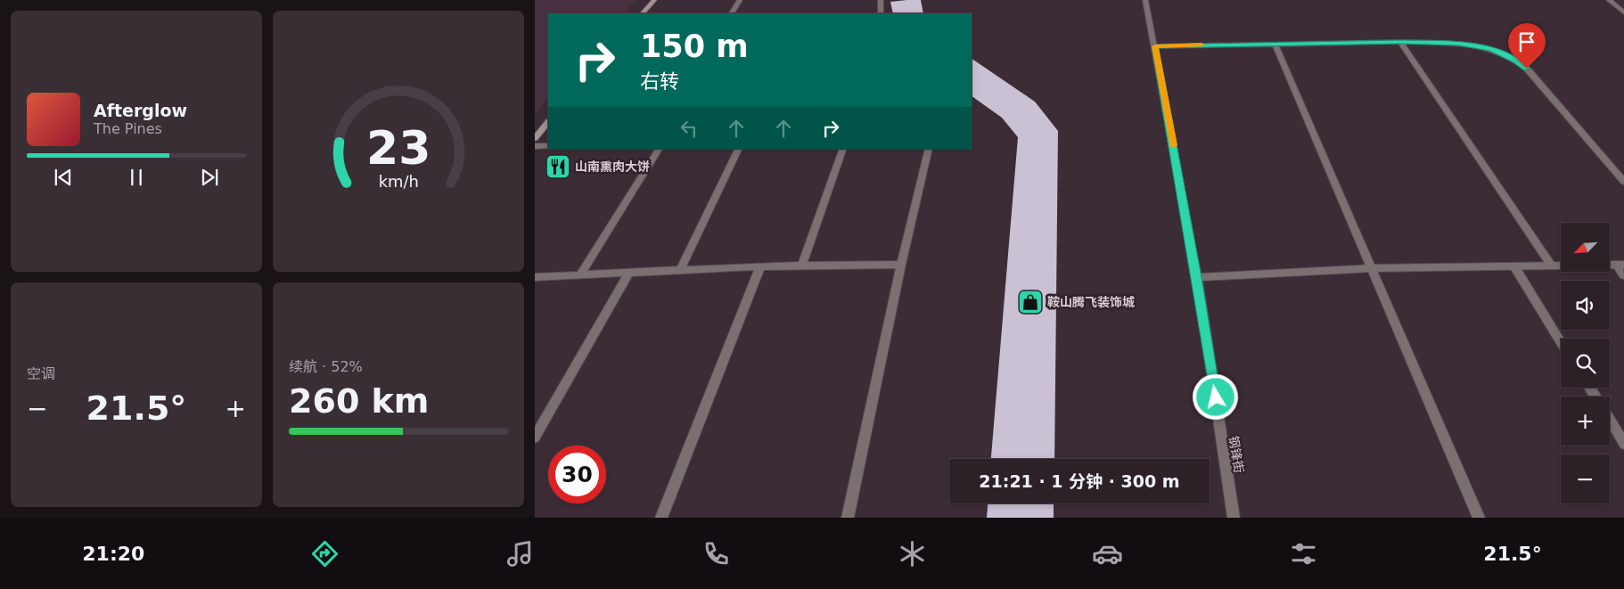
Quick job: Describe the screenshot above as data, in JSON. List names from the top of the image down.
{
  "streets": {
    "street": ["钢锋街"]
  },
  "places": {
    "restaurant": ["山南熏肉大饼"],
    "shop": ["鞍山腾飞装饰城"]
  },
  "north": "bottom left",
  "page": {
    "turn": ["150 m", "右转"],
    "song": ["Afterglow", "The Pines"],
    "map_buttons": ["+", "−"],
    "tile": [
      "空调",
      ["续航 · 52%", "260 km"]
    ],
    "heat": ["−", "21.5°", "+"],
    "limit": "30",
    "trip": "21:21 · 1 分钟 · 300 m",
    "tabs": ["21:20", "21.5°"],
    "gauge": ["23", "km/h"]
  }
}
